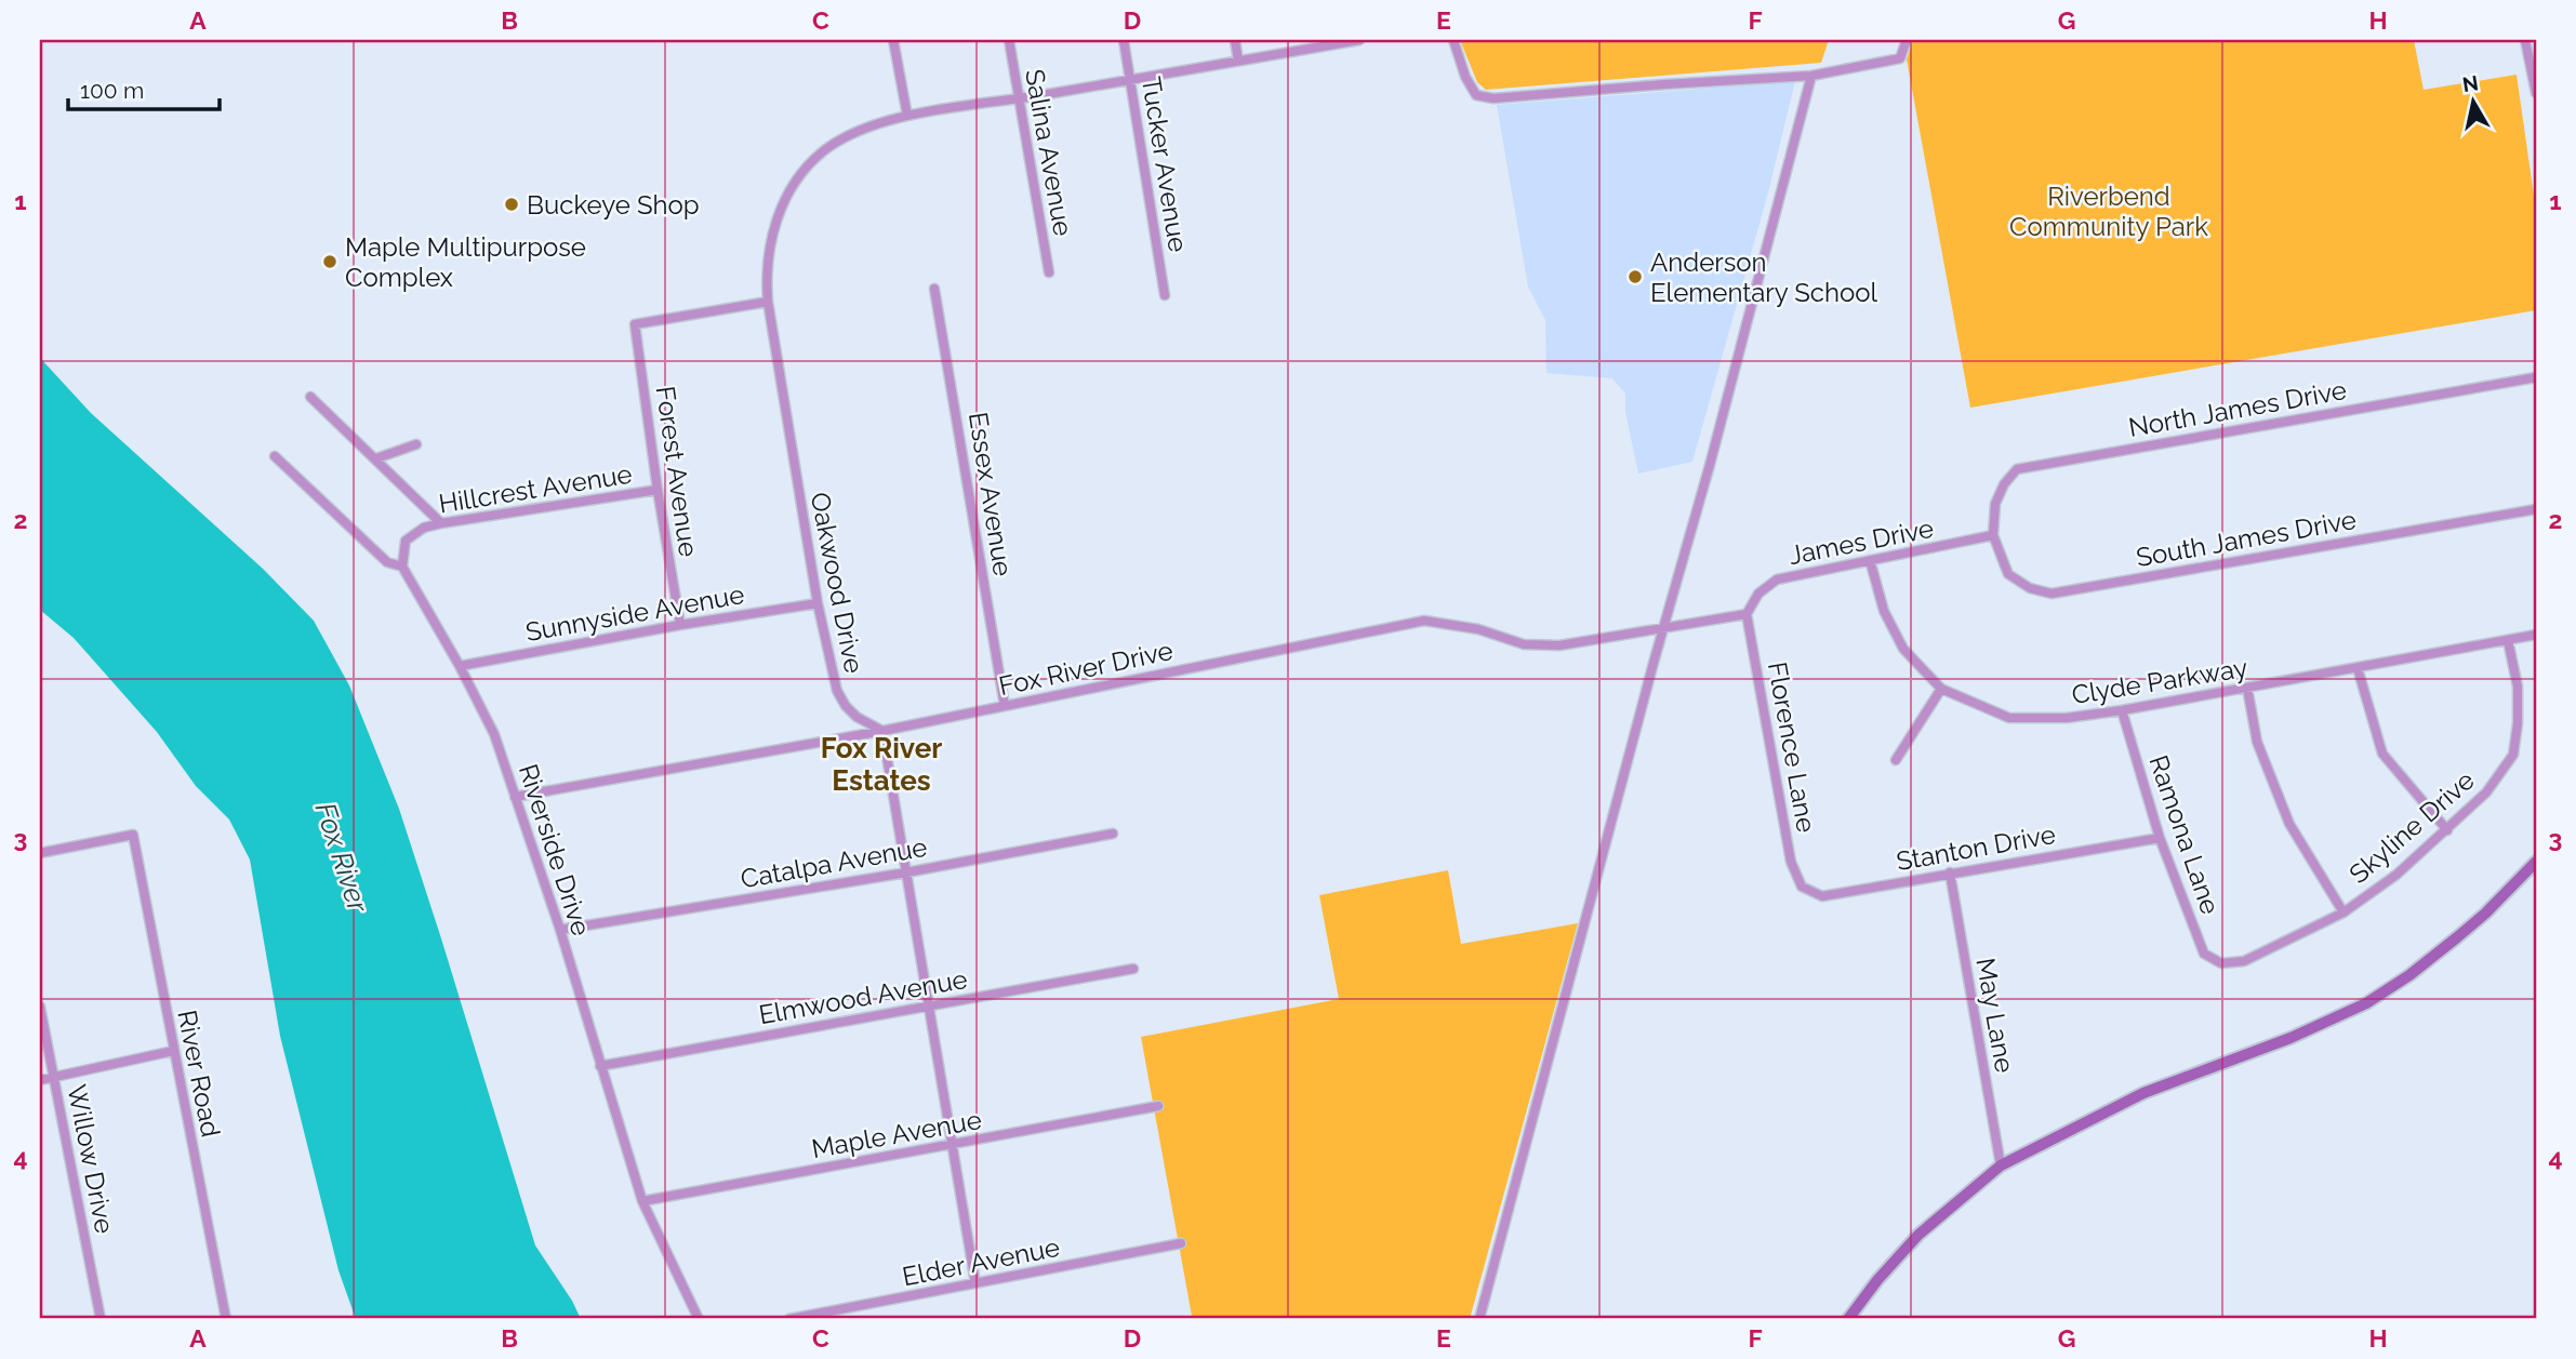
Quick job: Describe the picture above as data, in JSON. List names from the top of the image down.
{
  "streets": {
    "street": [
      "Salina Avenue",
      "Tucker Avenue",
      "North James Drive",
      "Forest Avenue",
      "Hillcrest Avenue",
      "Essex Avenue",
      "South James Drive",
      "James Drive",
      "Oakwood Drive",
      "Sunnyside Avenue",
      "Fox River Drive",
      "Clyde Parkway",
      "Florence Lane",
      "Skyline Drive",
      "Ramona Lane",
      "Stanton Drive",
      "Riverside Drive",
      "Catalpa Avenue",
      "Elmwood Avenue",
      "May Lane",
      "River Road",
      "Maple Avenue",
      "Willow Drive",
      "Elder Avenue"
    ]
  },
  "crossings": [
    ["Salina Avenue", "Oakwood Drive"],
    ["Tucker Avenue", "Oakwood Drive"],
    ["North James Drive", "South James Drive"],
    ["North James Drive", "James Drive"],
    ["Forest Avenue", "Hillcrest Avenue"],
    ["Forest Avenue", "Oakwood Drive"],
    ["Forest Avenue", "Sunnyside Avenue"],
    ["Hillcrest Avenue", "Riverside Drive"],
    ["Essex Avenue", "Fox River Drive"],
    ["South James Drive", "James Drive"],
    ["James Drive", "Clyde Parkway"],
    ["James Drive", "Florence Lane"],
    ["Oakwood Drive", "Sunnyside Avenue"],
    ["Oakwood Drive", "Fox River Drive"],
    ["Sunnyside Avenue", "Riverside Drive"],
    ["Fox River Drive", "Riverside Drive"],
    ["Clyde Parkway", "Skyline Drive"],
    ["Clyde Parkway", "Ramona Lane"],
    ["Florence Lane", "Stanton Drive"],
    ["Skyline Drive", "Ramona Lane"],
    ["Ramona Lane", "Stanton Drive"],
    ["Stanton Drive", "May Lane"],
    ["Riverside Drive", "Catalpa Avenue"],
    ["Riverside Drive", "Elmwood Avenue"],
    ["Riverside Drive", "Maple Avenue"]
  ],
  "districts": ["Fox River Estates"],
  "water": ["Fox River"],
  "parks": ["Riverbend Community Park"],
  "places": ["Buckeye Shop", "Maple Multipurpose Complex", "Anderson Elementary School"],
  "scale_bar": "100 m",
  "north": "top",
  "grid": {
    "columns": [
      "A",
      "B",
      "C",
      "D",
      "E",
      "F",
      "G",
      "H"
    ],
    "rows": [
      "1",
      "2",
      "3",
      "4"
    ]
  }
}
